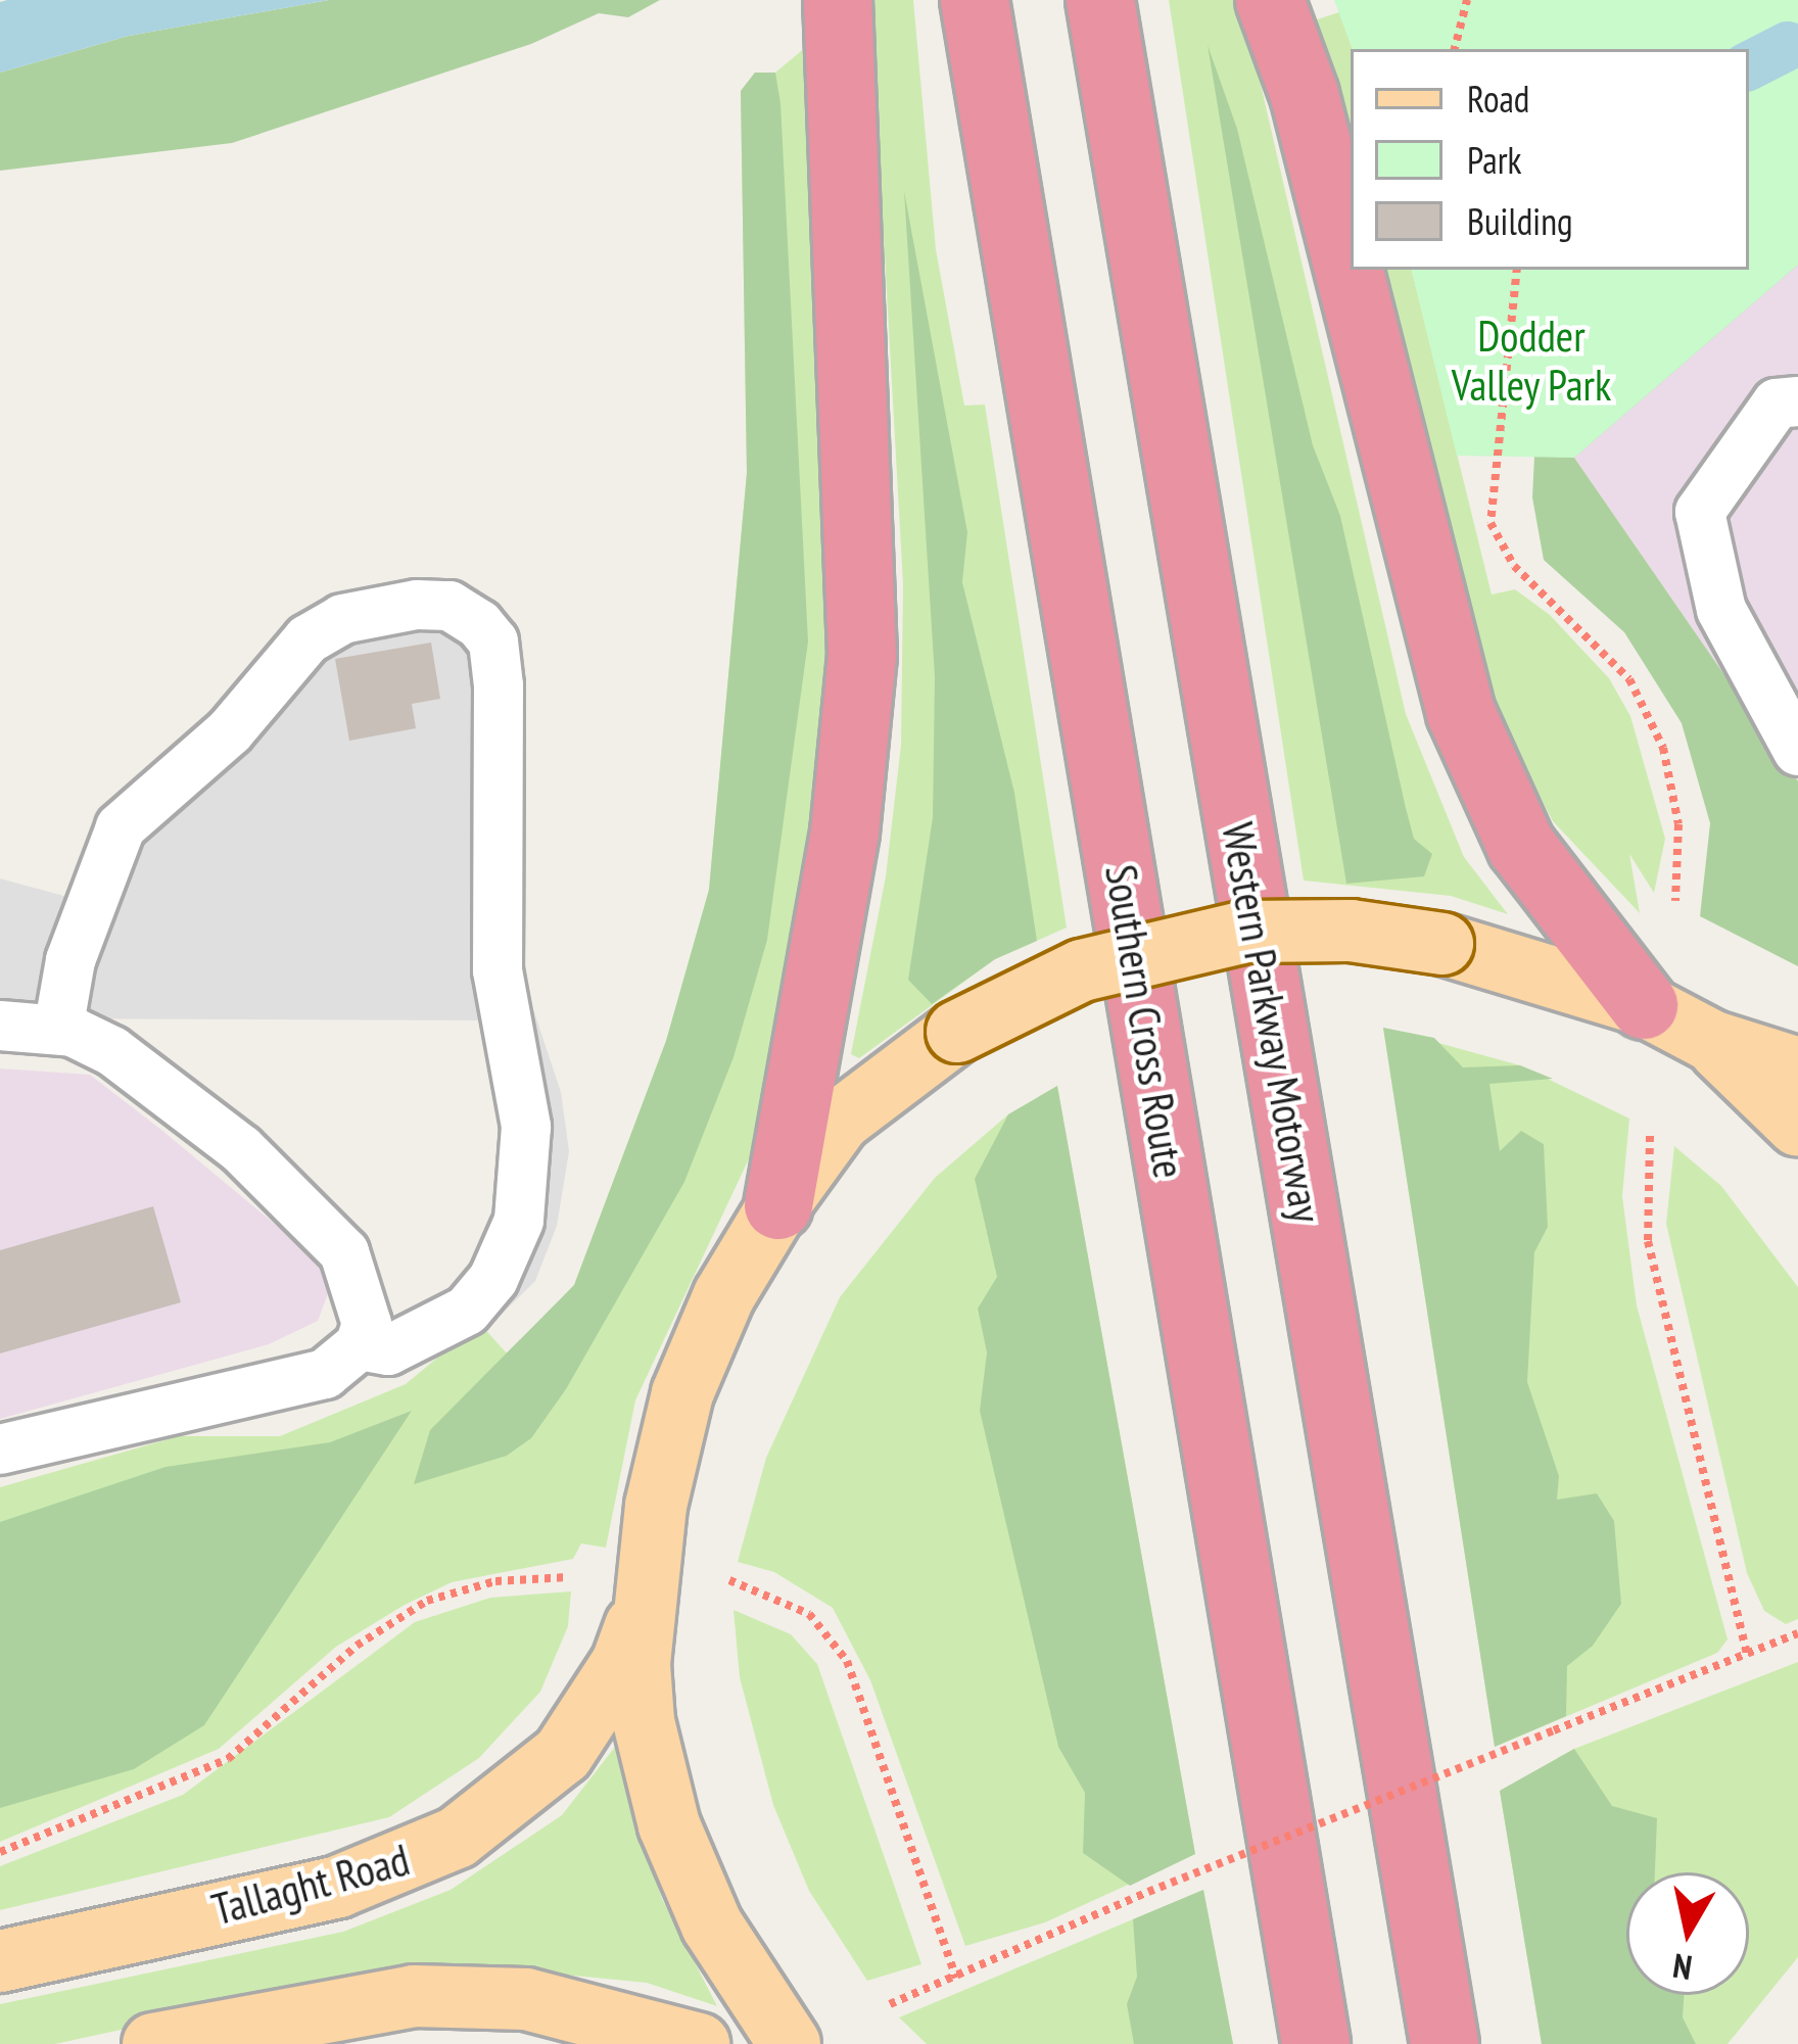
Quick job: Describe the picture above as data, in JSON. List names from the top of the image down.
{
  "streets": {
    "highway": ["Southern Cross Route", "Western Parkway Motorway"],
    "main road": ["Tallaght Road"]
  },
  "parks": ["Dodder Valley Park"],
  "legend": ["Road", "Park", "Building"],
  "north": "bottom"
}
